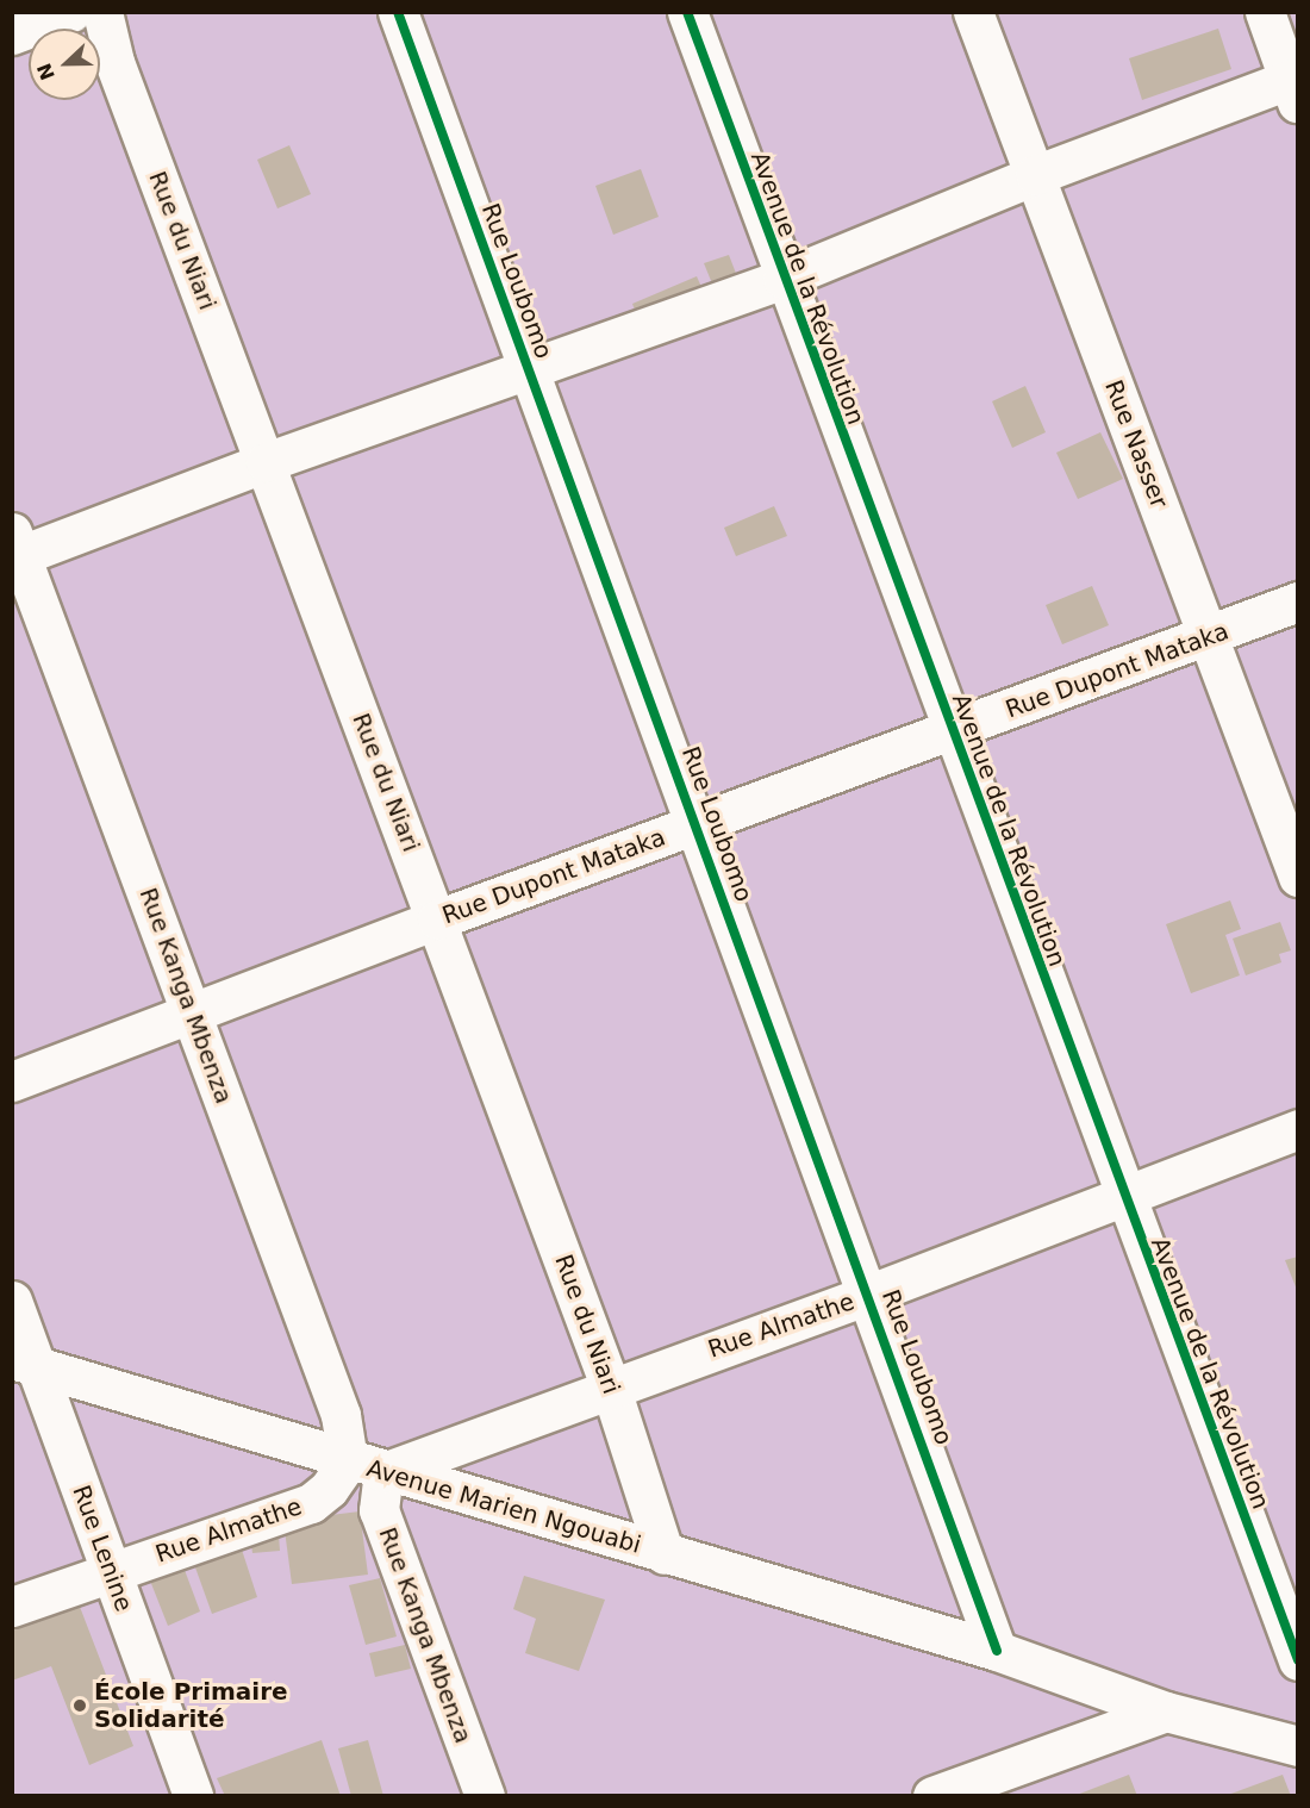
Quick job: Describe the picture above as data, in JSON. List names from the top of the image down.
{
  "streets": {
    "street": [
      "Rue du Niari",
      "Rue Loubomo",
      "Avenue de la Révolution",
      "Rue Nasser",
      "Rue Dupont Mataka",
      "Rue Kanga Mbenza",
      "Rue Almathe",
      "Avenue Marien Ngouabi",
      "Rue Lenine"
    ]
  },
  "crossings": [
    ["Rue du Niari", "Rue Dupont Mataka"],
    ["Rue du Niari", "Rue Almathe"],
    ["Rue du Niari", "Avenue Marien Ngouabi"],
    ["Rue Loubomo", "Rue Dupont Mataka"],
    ["Rue Loubomo", "Rue Almathe"],
    ["Rue Loubomo", "Avenue Marien Ngouabi"],
    ["Avenue de la Révolution", "Rue Dupont Mataka"],
    ["Avenue de la Révolution", "Rue Almathe"],
    ["Rue Nasser", "Rue Dupont Mataka"],
    ["Rue Dupont Mataka", "Rue Kanga Mbenza"],
    ["Rue Kanga Mbenza", "Rue Almathe"],
    ["Rue Kanga Mbenza", "Avenue Marien Ngouabi"],
    ["Rue Almathe", "Avenue Marien Ngouabi"],
    ["Rue Almathe", "Rue Lenine"],
    ["Avenue Marien Ngouabi", "Rue Lenine"]
  ],
  "places": ["École Primaire Solidarité"],
  "north": "left"
}
